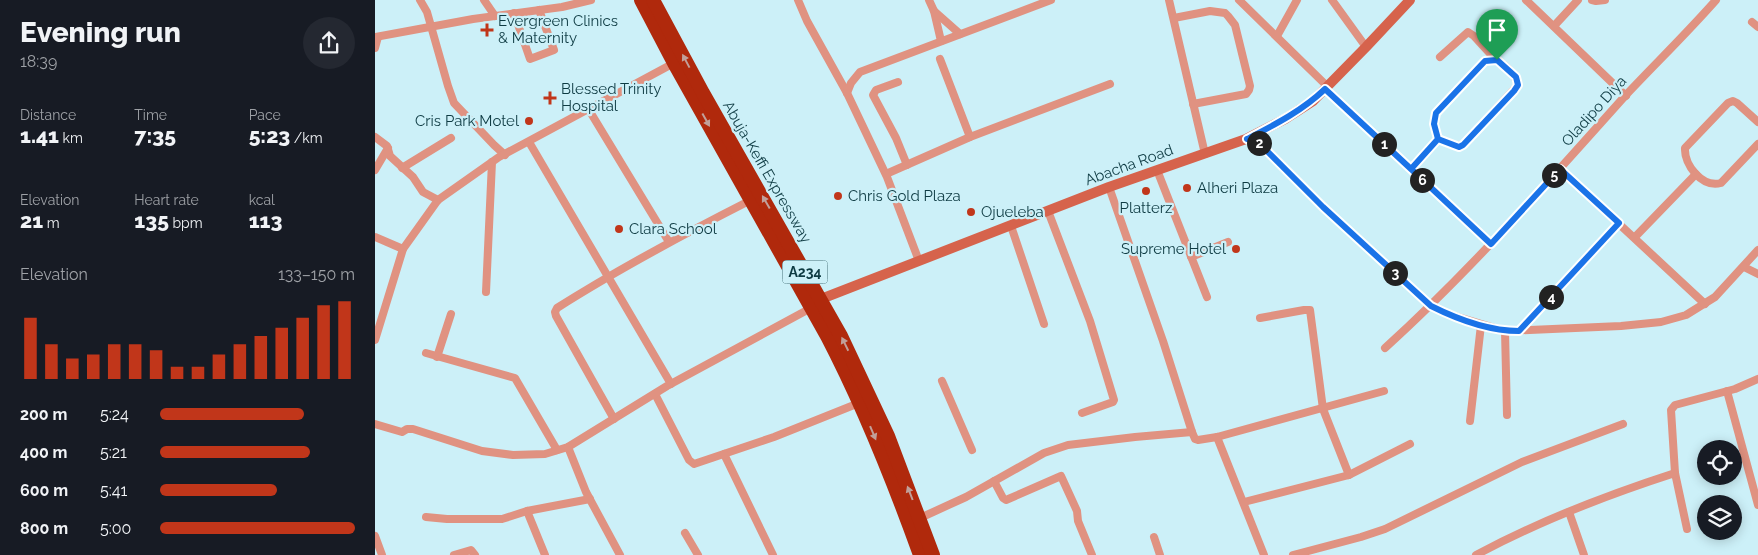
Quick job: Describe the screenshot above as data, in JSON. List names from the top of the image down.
{
  "streets": {
    "highway": ["Abuja-Keffi Expressway", "A234"],
    "street": ["Oladipo Diya", "Abacha Road"]
  },
  "crossings": [
    ["Abacha Road", "Abuja-Keffi Expressway"]
  ],
  "places": {
    "health": ["Evergreen Clinics & Maternity", "Blessed Trinity Hospital"],
    "other": [
      "Cris Park Motel",
      "Alheri Plaza",
      "Platterz",
      "Chris Gold Plaza",
      "Ojueleba",
      "Clara School",
      "Supreme Hotel"
    ]
  },
  "page": {
    "heading": ["Evening run", "18:39"],
    "stats": [
      ["Distance", "1.41 km"],
      ["Time", "7:35"],
      ["Pace", "5:23 /km"],
      ["Elevation", "21 m"],
      ["Heart rate", "135 bpm"],
      ["kcal", "113"]
    ],
    "pins": [
      "2",
      "1",
      "5",
      "6",
      "3",
      "4"
    ],
    "chart": ["Elevation", "133–150 m"],
    "list": [
      {
        "name": "200 m",
        "note": "5:24"
      },
      {
        "name": "400 m",
        "note": "5:21"
      },
      {
        "name": "600 m",
        "note": "5:41"
      },
      {
        "name": "800 m",
        "note": "5:00"
      }
    ]
  }
}
